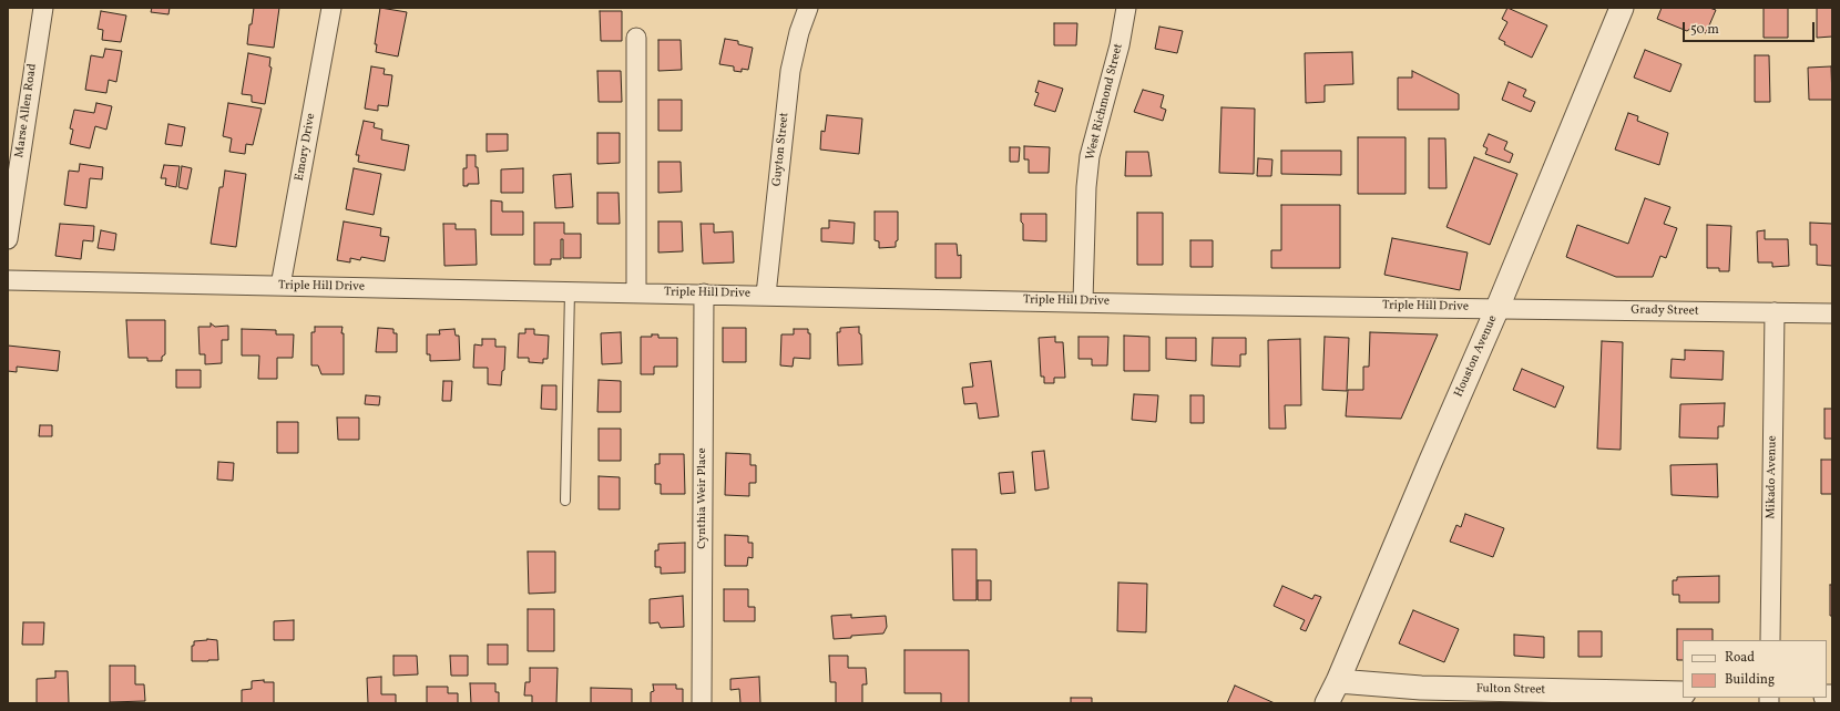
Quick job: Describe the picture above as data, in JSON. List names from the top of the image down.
{
  "streets": {
    "street": [
      "West Richmond Street",
      "Marse Allen Road",
      "Emory Drive",
      "Guyton Street",
      "Triple Hill Drive",
      "Grady Street",
      "Houston Avenue",
      "Mikado Avenue",
      "Cynthia Weir Place",
      "Fulton Street"
    ]
  },
  "crossings": [
    ["West Richmond Street", "Triple Hill Drive"],
    ["Emory Drive", "Triple Hill Drive"],
    ["Guyton Street", "Triple Hill Drive"],
    ["Triple Hill Drive", "Grady Street"],
    ["Triple Hill Drive", "Houston Avenue"],
    ["Triple Hill Drive", "Cynthia Weir Place"],
    ["Grady Street", "Houston Avenue"],
    ["Grady Street", "Mikado Avenue"],
    ["Houston Avenue", "Fulton Street"]
  ],
  "legend": ["Road", "Building"],
  "scale_bar": "50 m"
}
